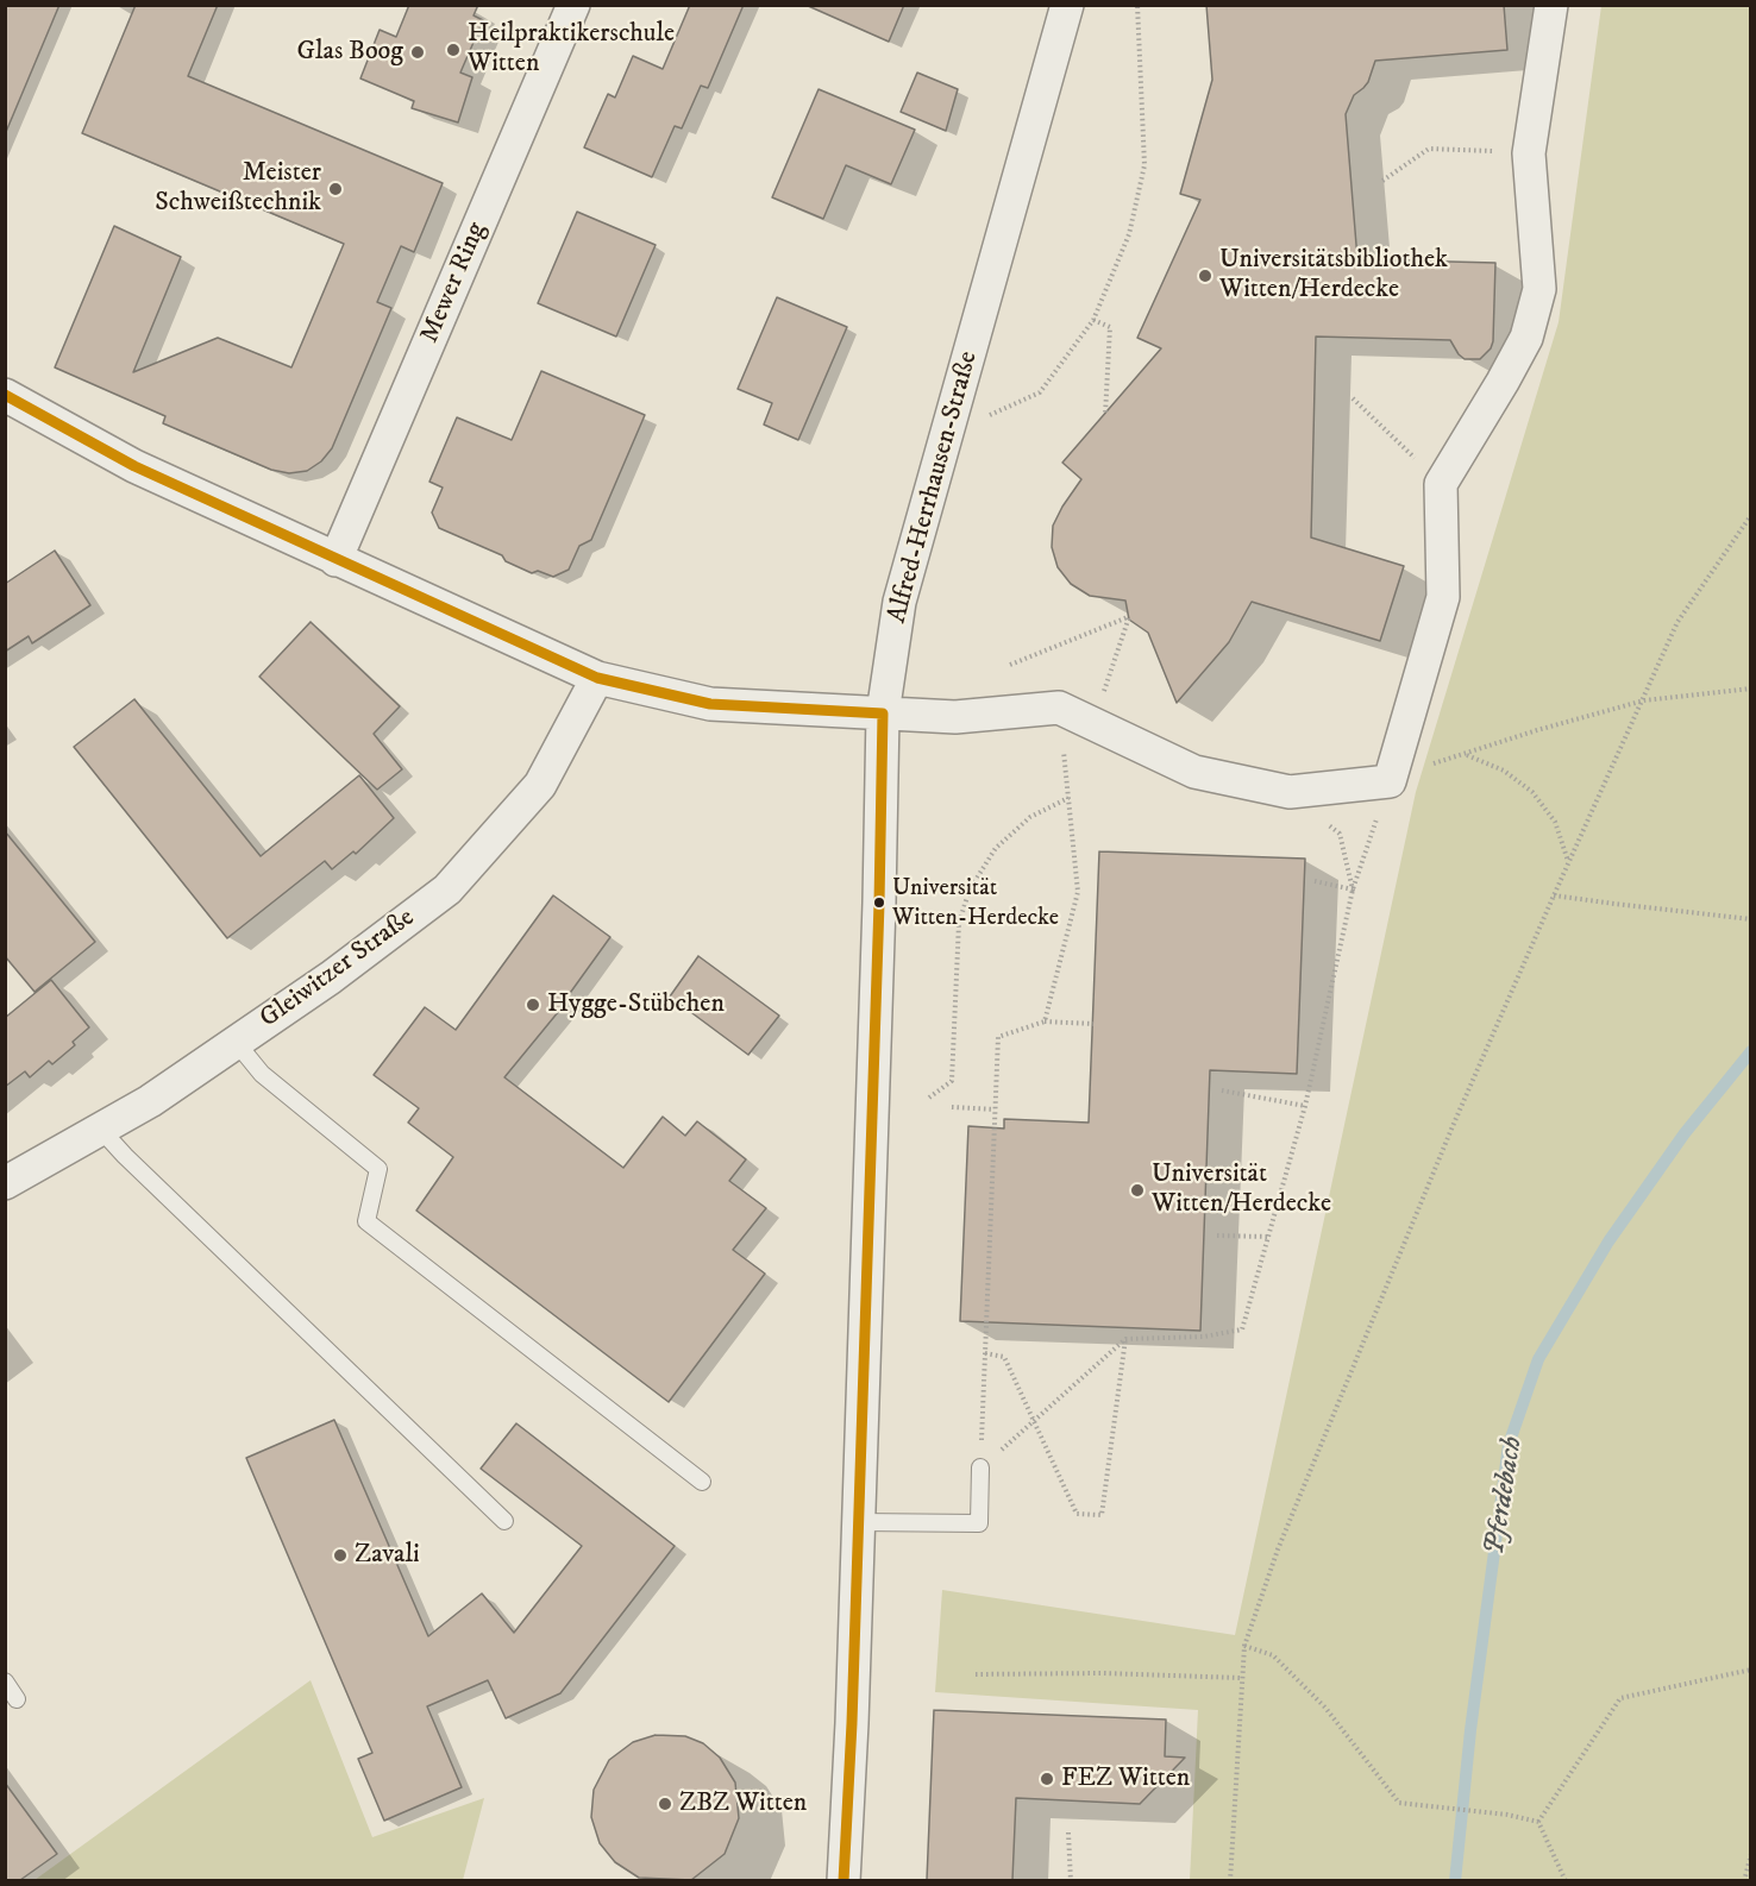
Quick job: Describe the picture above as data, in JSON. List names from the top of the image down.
{
  "streets": {
    "street": ["Mewer Ring", "Alfred-Herrhausen-Straße", "Gleiwitzer Straße"]
  },
  "water": ["Pferdebach"],
  "places": [
    "Heilpraktikerschule Witten",
    "Glas Boog",
    "Meister Schweißtechnik",
    "Universitätsbibliothek Witten/Herdecke",
    "Universität Witten-Herdecke",
    "Hygge-Stübchen",
    "Universität Witten/Herdecke",
    "Zavali",
    "FEZ Witten",
    "ZBZ Witten"
  ]
}
